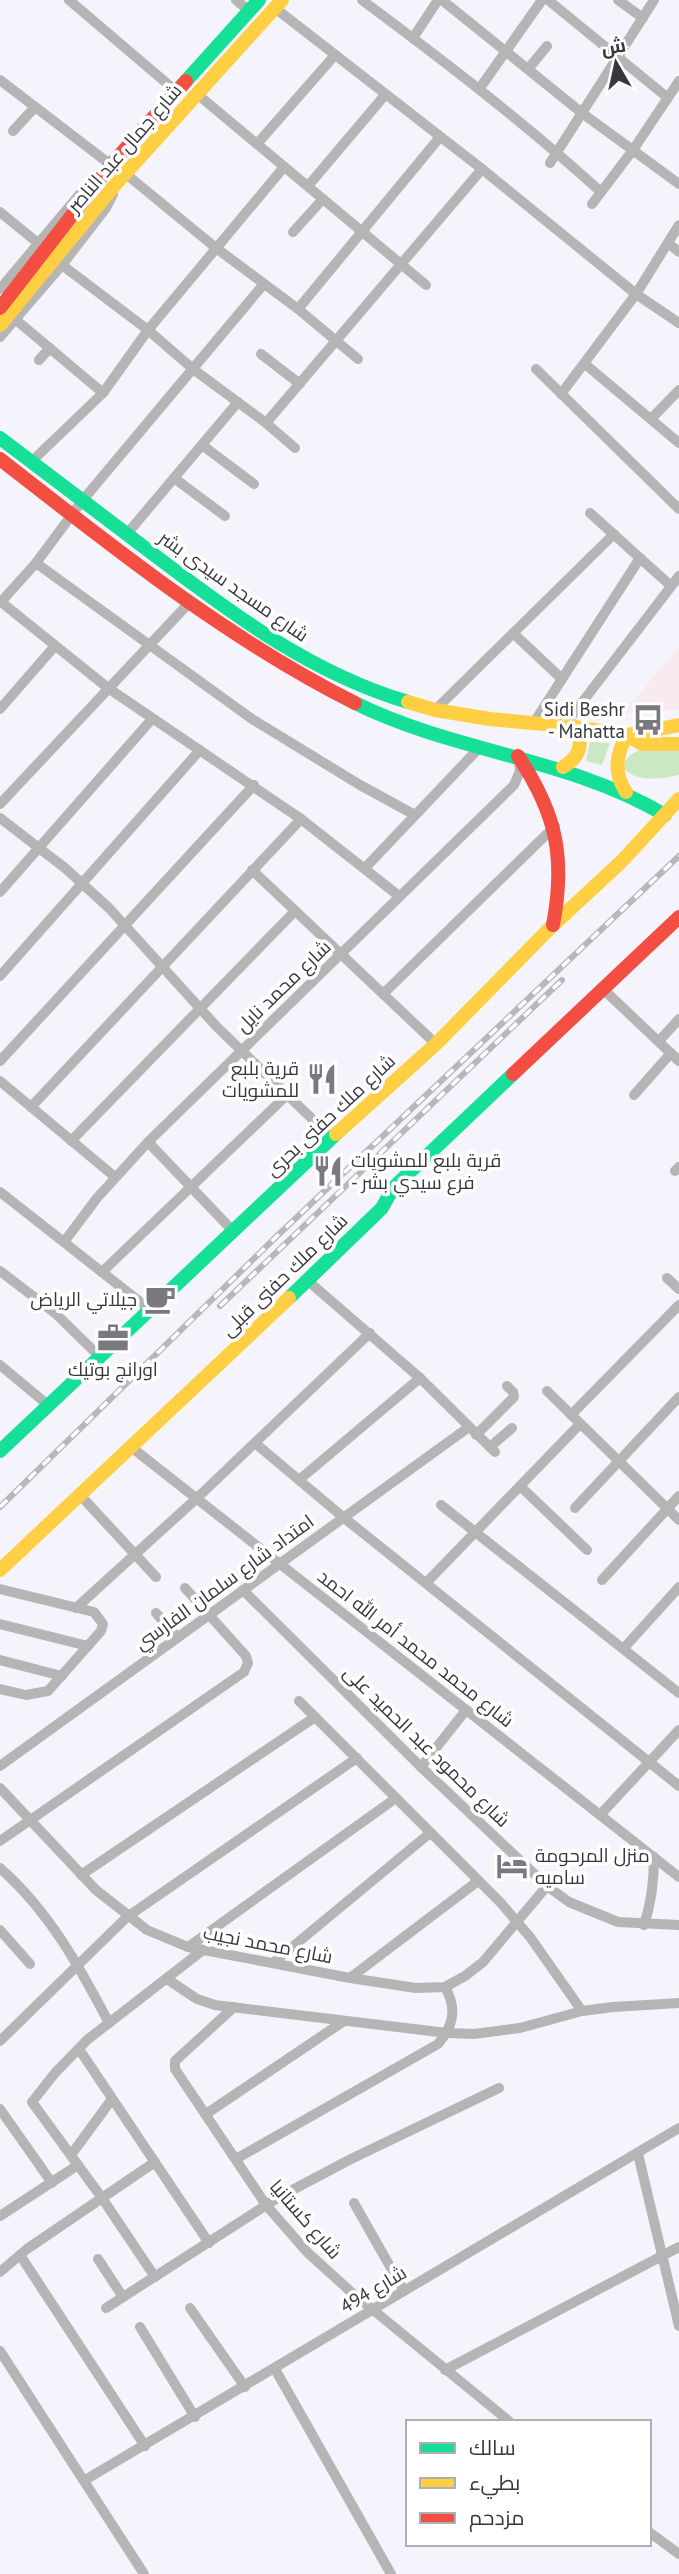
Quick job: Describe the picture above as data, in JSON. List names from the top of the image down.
{
  "streets": {
    "street": [
      "شارع جمال عبد الناصر",
      "شارع مسجد سيدى بشر",
      "شارع محمد نايل",
      "شارع ملك حفنى بحرى",
      "شارع ملك حفنى قبلى",
      "امتداد شارع سلمان الفارسي",
      "شارع محمد محمد أمر الله احمد",
      "شارع محمود عبد الحميد على",
      "شارع محمد نجيب",
      "شارع كستانيا",
      "شارع 494"
    ]
  },
  "crossings": [
    ["شارع مسجد سيدى بشر", "شارع محمد نايل"],
    ["شارع مسجد سيدى بشر", "شارع ملك حفنى بحرى"],
    ["شارع ملك حفنى قبلى", "شارع محمد محمد أمر الله احمد"],
    ["امتداد شارع سلمان الفارسي", "شارع محمد محمد أمر الله احمد"],
    ["امتداد شارع سلمان الفارسي", "شارع محمود عبد الحميد على"],
    ["شارع كستانيا", "شارع 494"]
  ],
  "places": {
    "bus stop": ["Sidi Beshr - Mahatta"],
    "restaurant": ["قرية بلبع للمشويات", "قرية بلبع للمشويات - فرع سيدي بشر"],
    "cafe": ["جيلاتي الرياض"],
    "office": ["اورانج بوتيك"],
    "hotel": ["منزل المرحومة ساميه"]
  },
  "legend": ["سالك", "بطيء", "مزدحم"],
  "north": "top"
}
